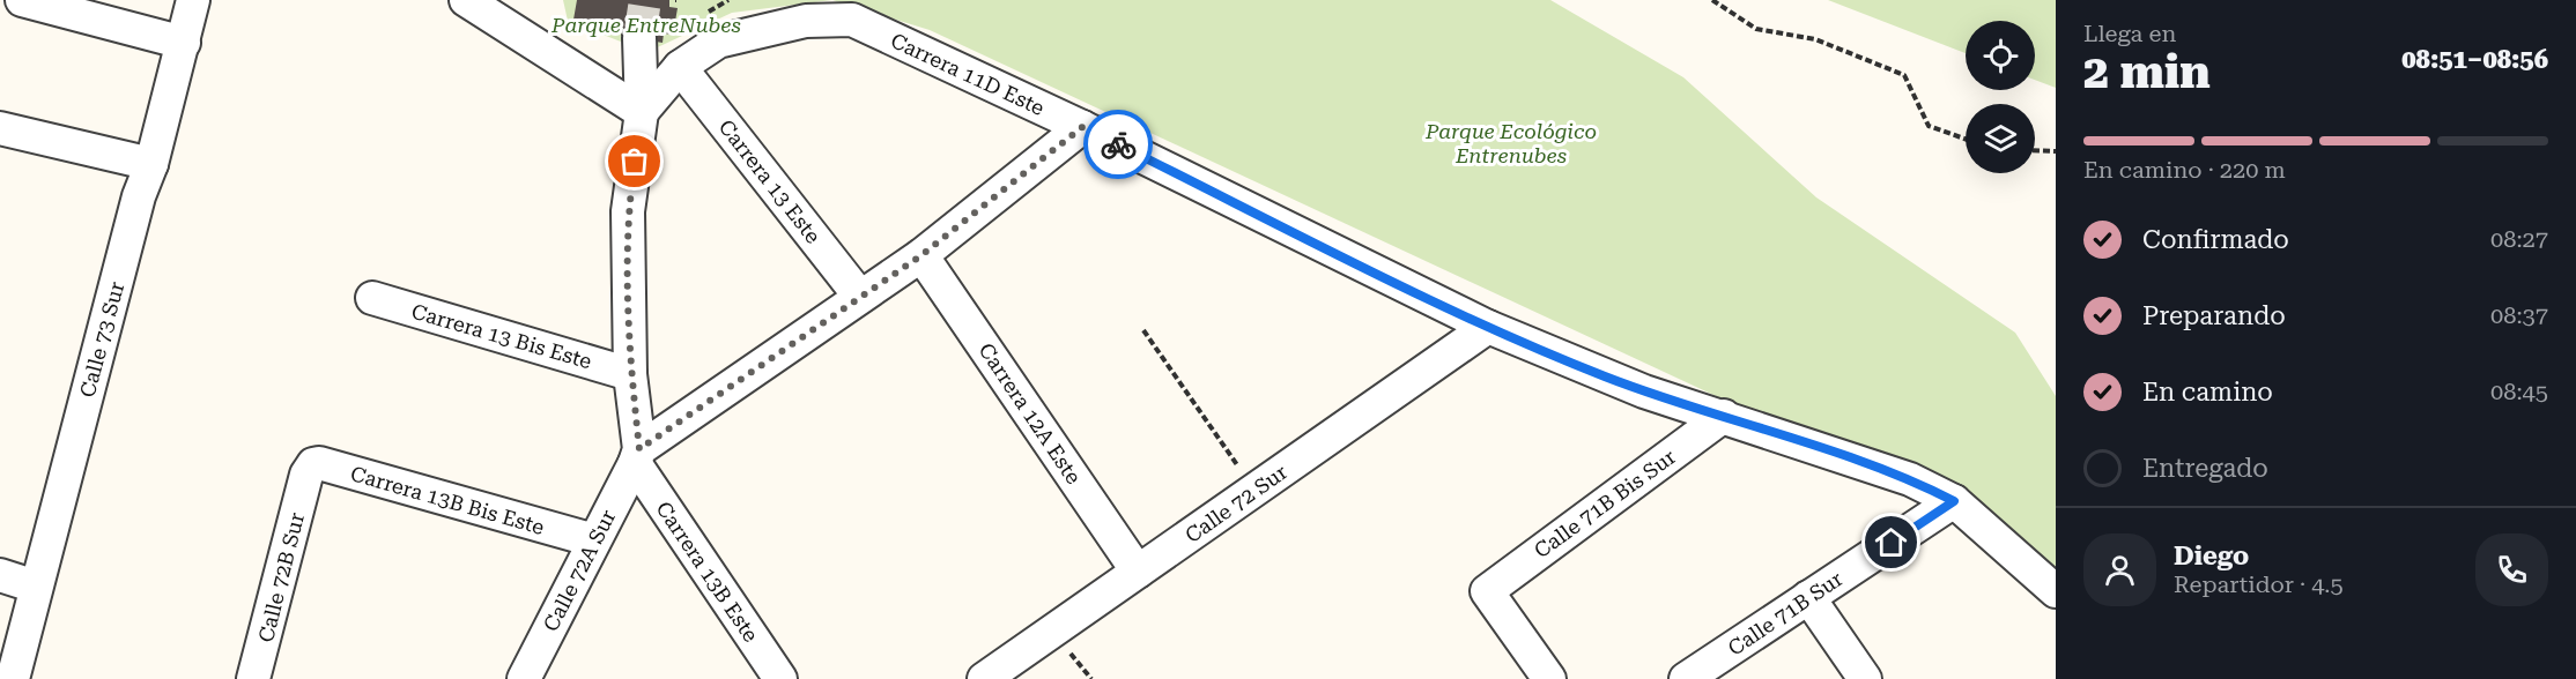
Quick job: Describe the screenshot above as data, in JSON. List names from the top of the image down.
{
  "streets": {
    "street": [
      "Carrera 11D Este",
      "Carrera 13 Este",
      "Carrera 13 Bis Este",
      "Calle 73 Sur",
      "Carrera 12A Este",
      "Carrera 13B Bis Este",
      "Calle 72 Sur",
      "Calle 71B Bis Sur",
      "Calle 72A Sur",
      "Carrera 13B Este",
      "Calle 72B Sur",
      "Calle 71B Sur"
    ]
  },
  "crossings": [
    ["Carrera 11D Este", "Carrera 13 Este"],
    ["Carrera 11D Este", "Calle 72 Sur"],
    ["Carrera 11D Este", "Calle 71B Bis Sur"],
    ["Carrera 11D Este", "Calle 72A Sur"],
    ["Carrera 11D Este", "Calle 71B Sur"],
    ["Carrera 13 Este", "Calle 72A Sur"],
    ["Carrera 12A Este", "Calle 72 Sur"],
    ["Carrera 12A Este", "Calle 72A Sur"],
    ["Carrera 13B Bis Este", "Calle 72A Sur"],
    ["Carrera 13B Bis Este", "Calle 72B Sur"],
    ["Calle 72A Sur", "Carrera 13B Este"]
  ],
  "parks": ["Parque EntreNubes", "Parque Ecológico Entrenubes"],
  "page": {
    "heading": ["2 min", "Llega en", "08:51–08:56"],
    "panel": ["Diego", "Repartidor · 4.5"],
    "bar": "En camino · 220 m",
    "list": [
      ["Confirmado", "08:27"],
      ["Preparando", "08:37"],
      ["En camino", "08:45"],
      "Entregado"
    ]
  }
}
